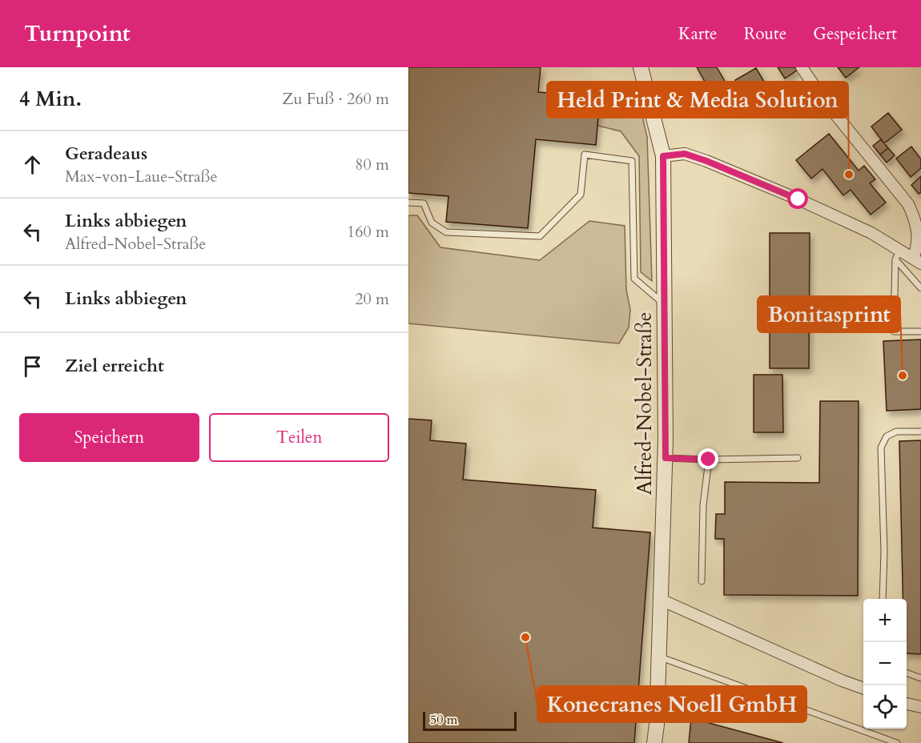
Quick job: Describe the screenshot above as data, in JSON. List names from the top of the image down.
{
  "streets": {
    "street": ["Alfred-Nobel-Straße"]
  },
  "places": ["Held Print & Media Solution", "Bonitasprint", "Konecranes Noell GmbH"],
  "scale_bar": "50 m",
  "page": {
    "header": "Turnpoint",
    "nav": ["Karte", "Route", "Gespeichert"],
    "heading": ["4 Min.", "Zu Fuß · 260 m"],
    "list": [
      ["Geradeaus", "Max-von-Laue-Straße", "80 m"],
      ["Links abbiegen", "Alfred-Nobel-Straße", "160 m"],
      ["Links abbiegen", "20 m"],
      "Ziel erreicht"
    ],
    "buttons": ["Speichern", "Teilen"],
    "map_buttons": ["+", "−"],
    "scale": "50 m"
  }
}
